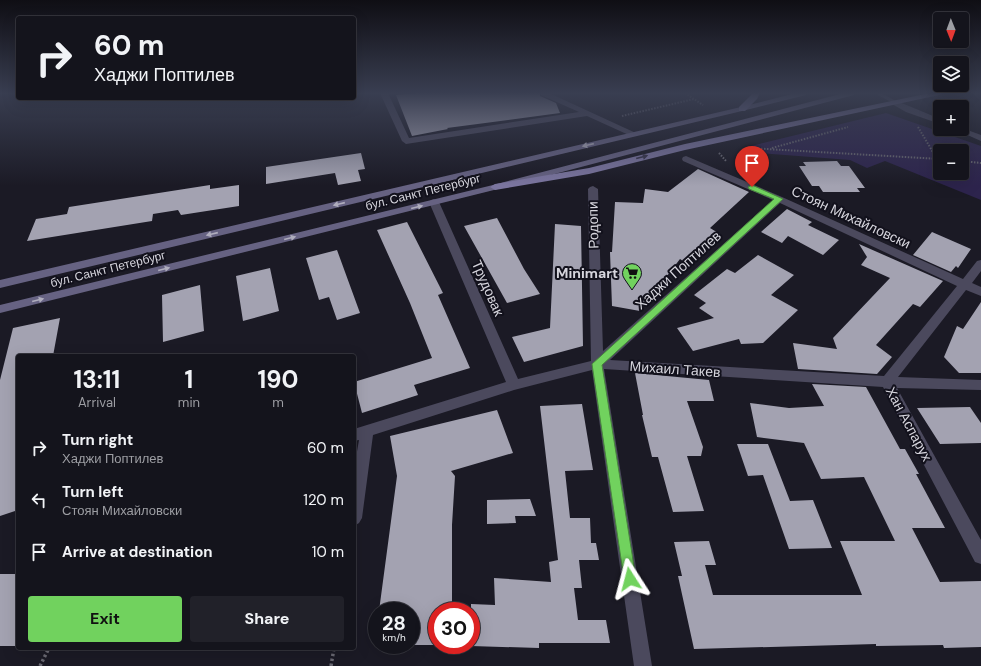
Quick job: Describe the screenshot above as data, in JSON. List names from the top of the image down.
{
  "streets": {
    "main road": ["бул. Санкт Петербург"],
    "street": [
      "Стоян Михайловски",
      "Родопи",
      "Хаджи Поптилев",
      "Трудовак",
      "Михаил Такев",
      "Хан Аспарух"
    ]
  },
  "crossings": [
    ["бул. Санкт Петербург", "Трудовак"],
    ["Стоян Михайловски", "Хаджи Поптилев"],
    ["Стоян Михайловски", "Хан Аспарух"],
    ["Родопи", "Хаджи Поптилев"],
    ["Родопи", "Михаил Такев"],
    ["Хаджи Поптилев", "Михаил Такев"],
    ["Трудовак", "Михаил Такев"],
    ["Михаил Такев", "Хан Аспарух"]
  ],
  "places": {
    "supermarket": ["Minimart"]
  },
  "north": "bottom",
  "page": {
    "map_buttons": ["+", "−"],
    "turn": ["60 m", "Хаджи Поптилев"],
    "eta": [
      "13:11",
      "Arrival",
      "1",
      "min",
      "190",
      "m"
    ],
    "list": [
      {
        "name": "Turn right",
        "note": "Хаджи Поптилев",
        "value": "60 m"
      },
      {
        "name": "Turn left",
        "note": "Стоян Михайловски",
        "value": "120 m"
      },
      {
        "name": "Arrive at destination",
        "value": "10 m"
      }
    ],
    "buttons": ["Exit", "Share"],
    "speed": "28 km/h",
    "limit": "30"
  }
}
